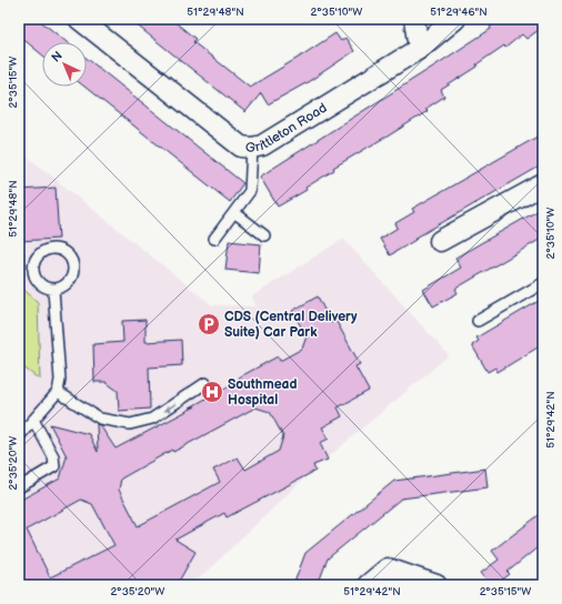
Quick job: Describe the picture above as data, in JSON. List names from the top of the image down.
{
  "streets": {
    "street": ["Grittleton Road"]
  },
  "places": {
    "parking": ["CDS (Central Delivery Suite) Car Park"],
    "hospital": ["Southmead Hospital"]
  },
  "north": "top left",
  "coordinates": [
    "51°29'48\"N",
    "2°35'10\"W",
    "51°29'46\"N",
    "2°35'15\"W",
    "51°29'42\"N",
    "2°35'20\"W"
  ]
}
